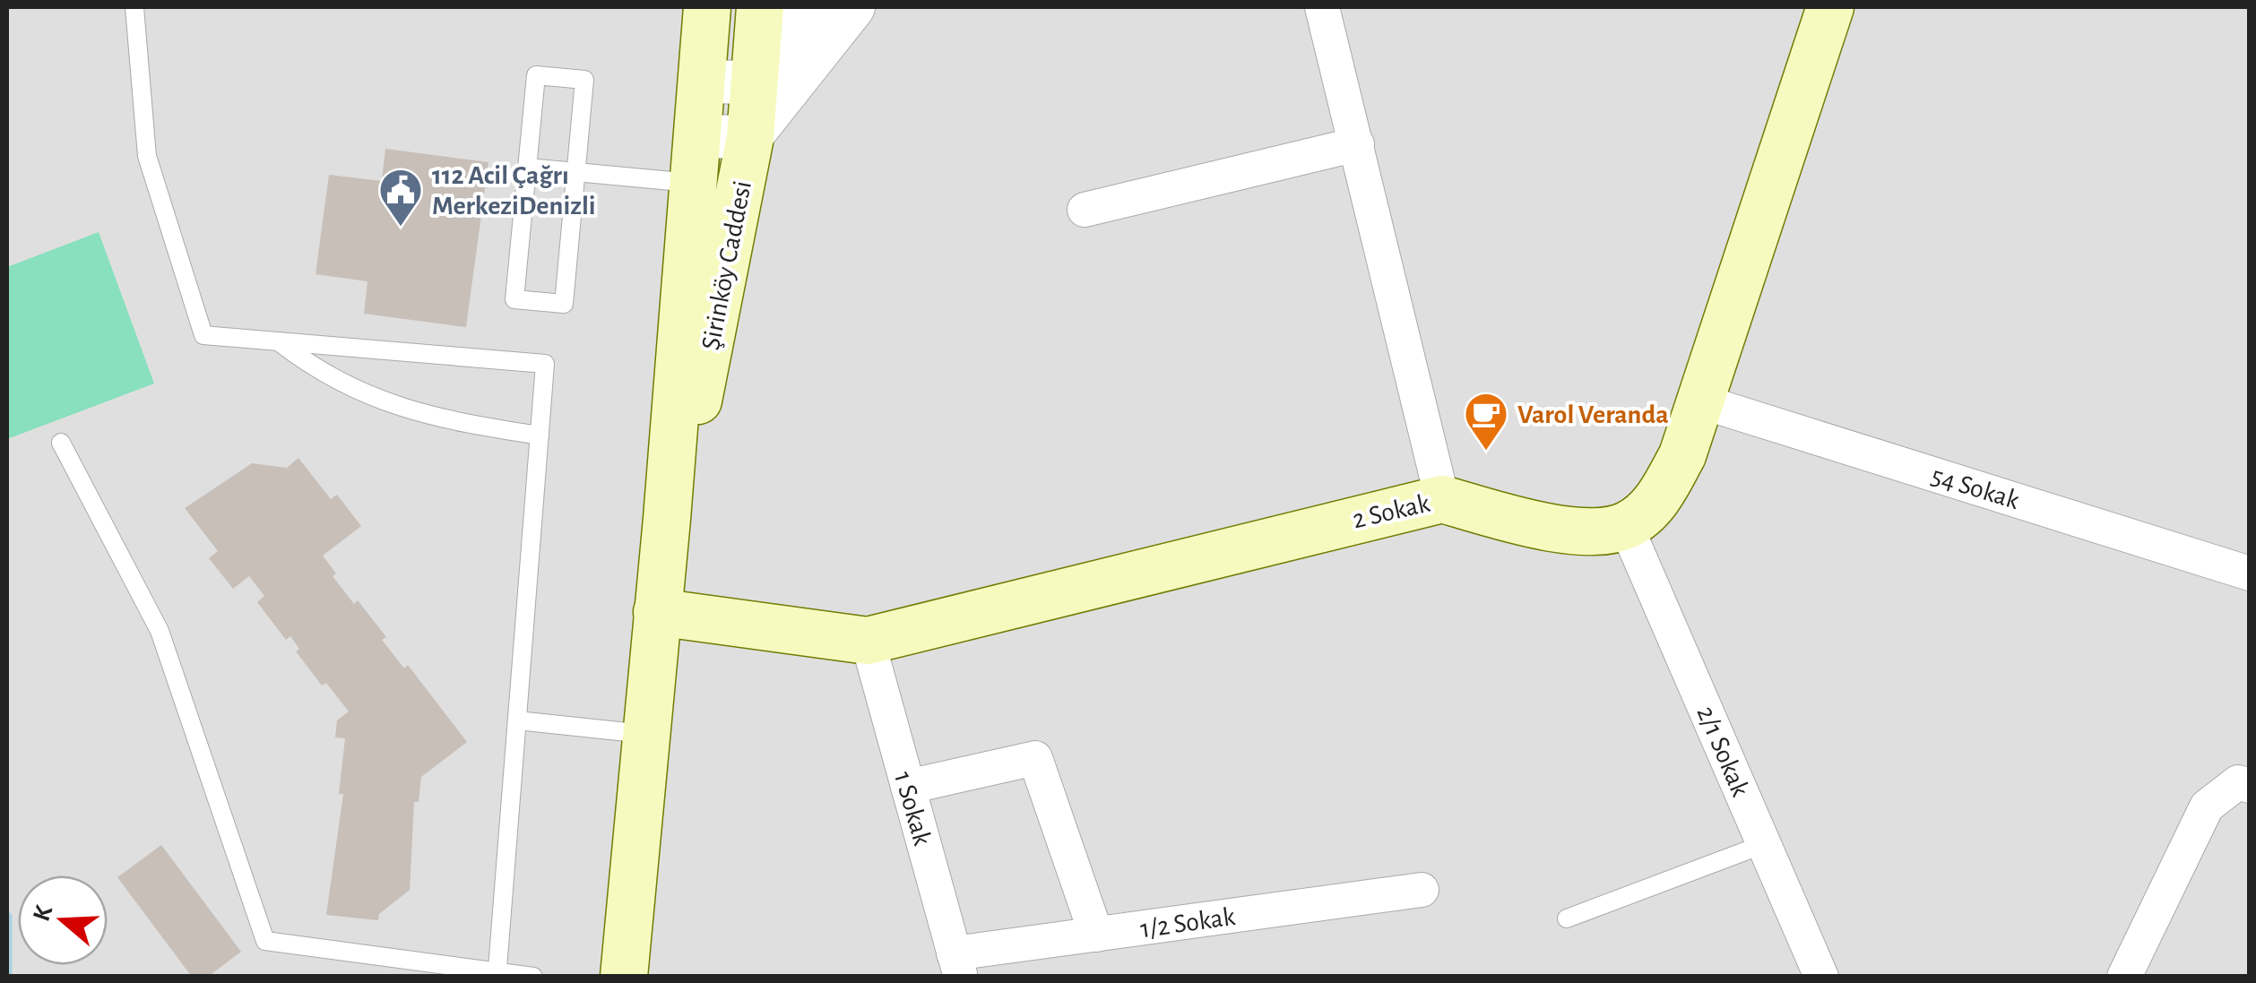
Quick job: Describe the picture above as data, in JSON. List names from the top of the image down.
{
  "streets": {
    "main road": ["Şirinköy Caddesi", "2 Sokak"],
    "street": [
      "54 Sokak",
      "2/1 Sokak",
      "1 Sokak",
      "1/2 Sokak"
    ]
  },
  "crossings": [
    ["Şirinköy Caddesi", "2 Sokak"],
    ["2 Sokak", "2/1 Sokak"],
    ["2 Sokak", "1 Sokak"],
    ["1 Sokak", "1/2 Sokak"]
  ],
  "places": {
    "public building": ["112 Acil Çağrı MerkeziDenizli"],
    "cafe": ["Varol Veranda"]
  },
  "north": "left"
}
